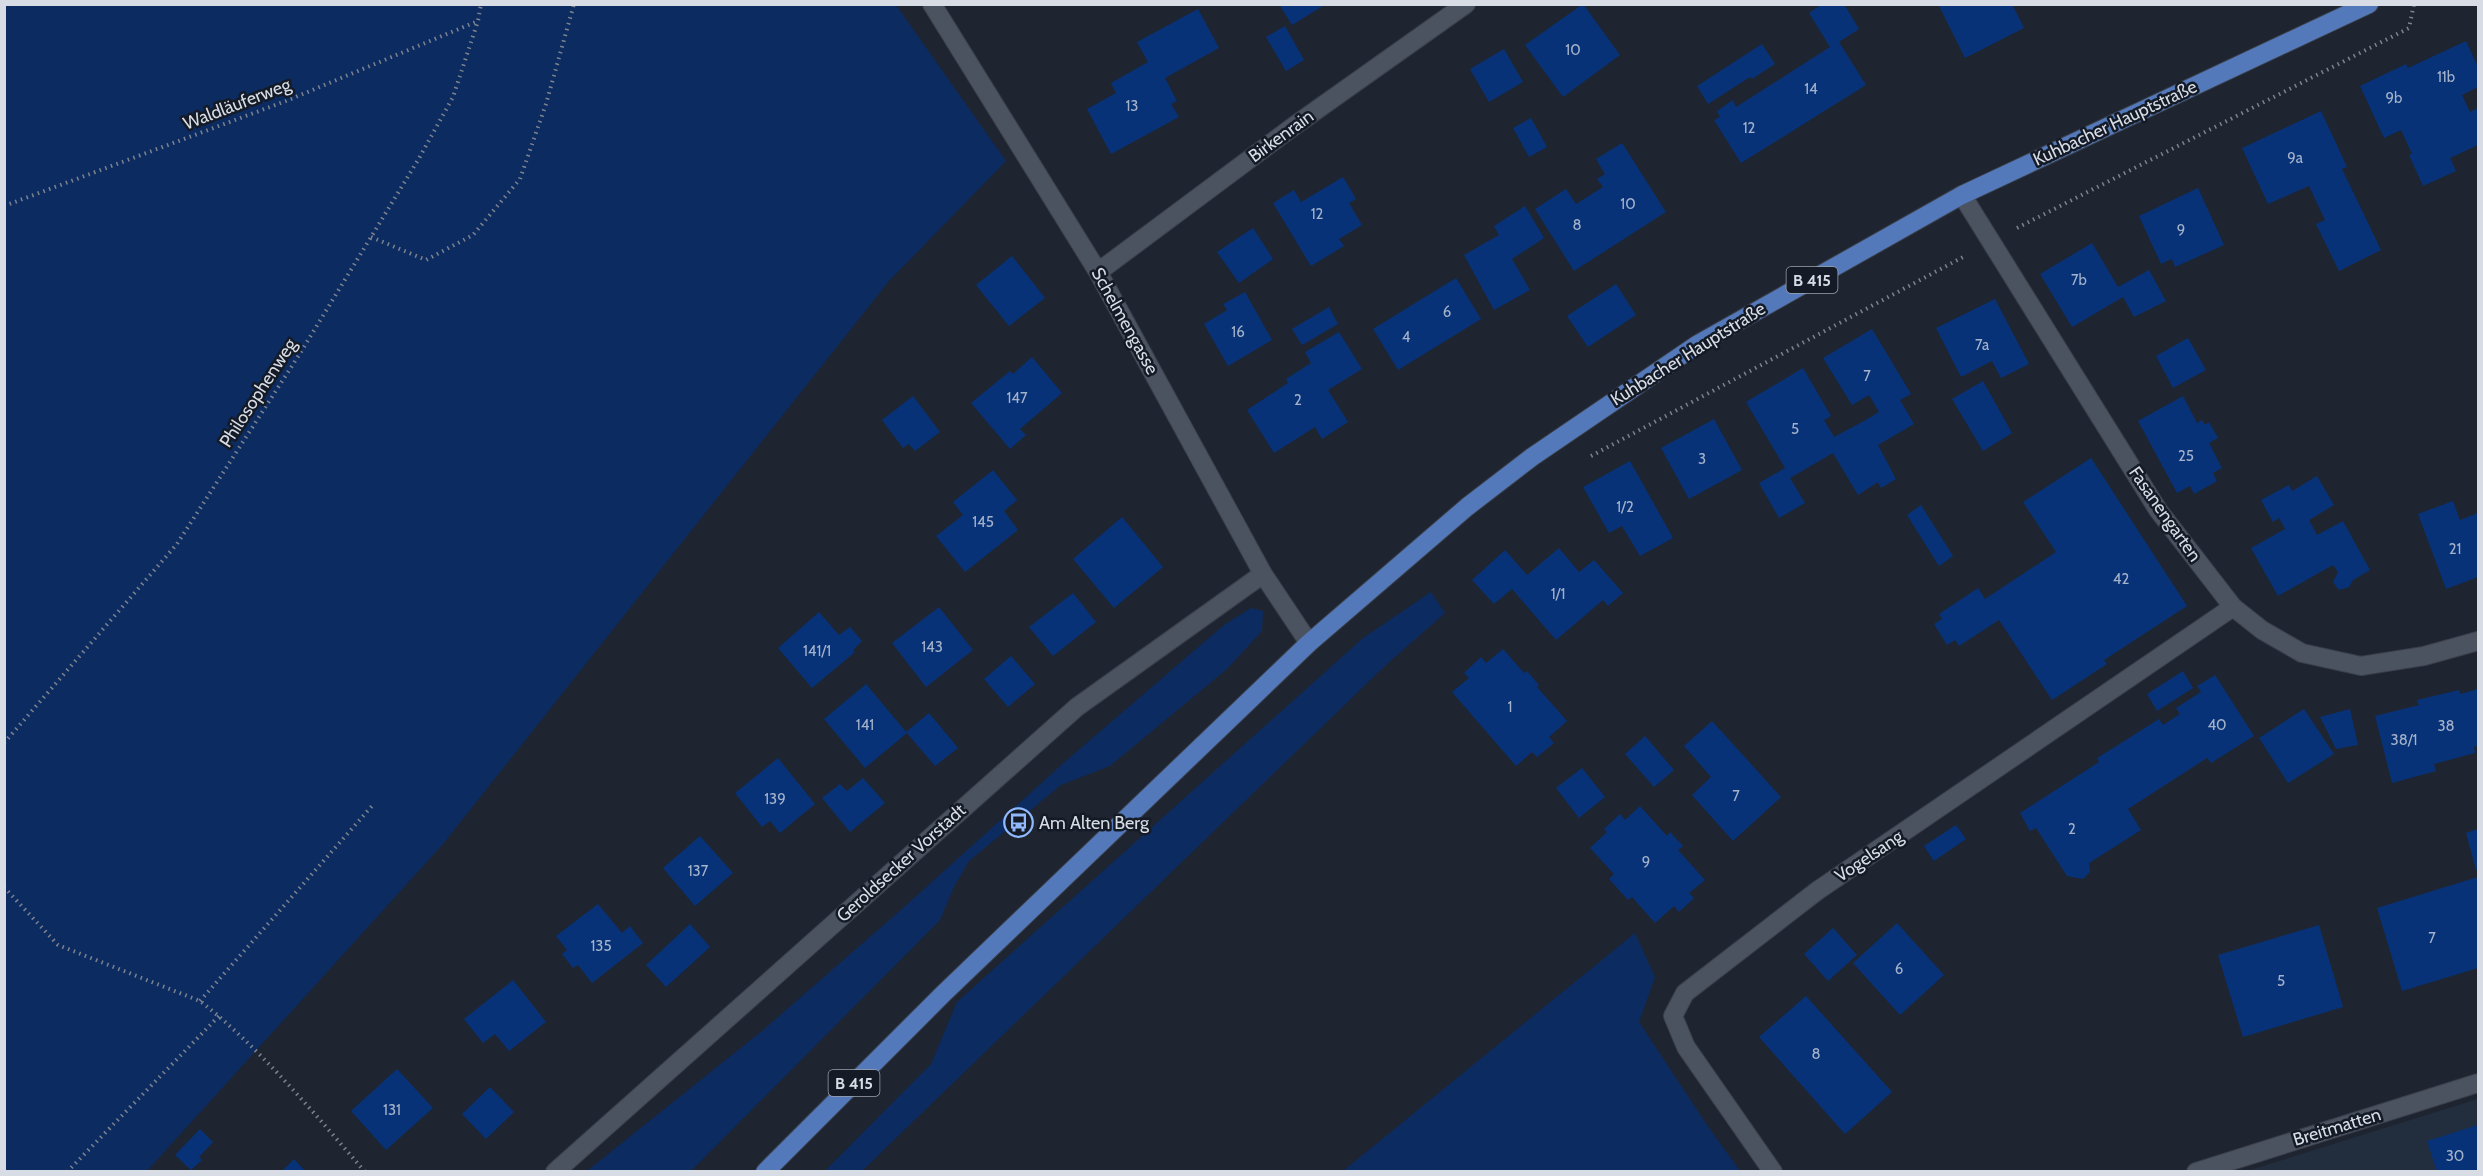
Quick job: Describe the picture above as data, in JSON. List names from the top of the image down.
{
  "streets": {
    "main road": ["Kuhbacher Hauptstraße", "B 415"],
    "street": [
      "Birkenrain",
      "Schelmengasse",
      "Fasanengarten",
      "Vogelsang",
      "Geroldsecker Vorstadt",
      "Breitmatten"
    ],
    "path": ["Waldläuferweg", "Philosophenweg"]
  },
  "crossings": [
    ["Waldläuferweg", "Philosophenweg"],
    ["Kuhbacher Hauptstraße", "B 415"],
    ["Kuhbacher Hauptstraße", "Schelmengasse"],
    ["Kuhbacher Hauptstraße", "Fasanengarten"],
    ["Birkenrain", "Schelmengasse"],
    ["B 415", "Schelmengasse"],
    ["Schelmengasse", "Geroldsecker Vorstadt"],
    ["Fasanengarten", "Vogelsang"]
  ],
  "places": {
    "bus stop": ["Am Alten Berg"]
  },
  "house_numbers": [
    "10",
    "11b",
    "14",
    "9b",
    "13",
    "12",
    "9a",
    "10",
    "12",
    "8",
    "9",
    "7b",
    "6",
    "16",
    "4",
    "7a",
    "7",
    "147",
    "2",
    "5",
    "25",
    "3",
    "1/2",
    "145",
    "21",
    "42",
    "1/1",
    "143",
    "141/1",
    "1",
    "141",
    "40",
    "38",
    "38/1",
    "7",
    "139",
    "2",
    "9",
    "137",
    "7",
    "135",
    "6",
    "5",
    "8",
    "131",
    "30"
  ]
}
